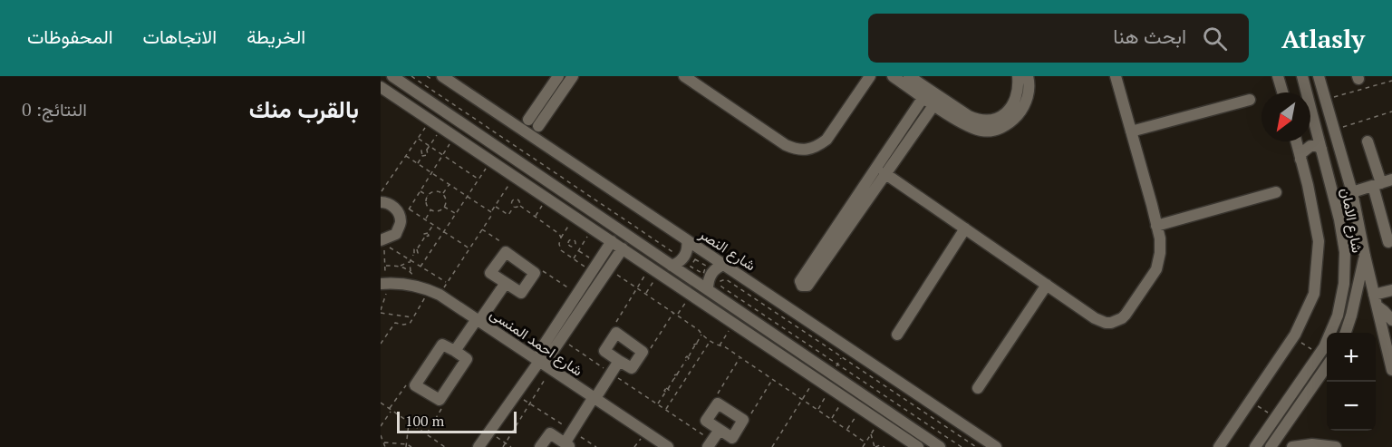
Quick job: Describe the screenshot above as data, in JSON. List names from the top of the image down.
{
  "streets": {
    "street": ["شارع الامان", "شارع النصر", "شارع احمد المنسى"]
  },
  "scale_bar": "100 m",
  "north": "bottom left",
  "page": {
    "header": "Atlasly",
    "search": "ابحث هنا",
    "nav": ["الخريطة", "الاتجاهات", "المحفوظات"],
    "heading": ["بالقرب منك", "النتائج: 0"],
    "map_buttons": ["+", "−"],
    "scale": "100 m"
  }
}
